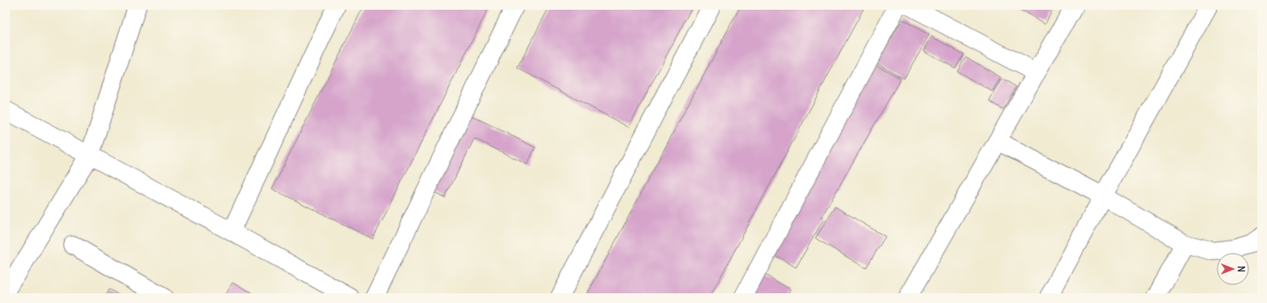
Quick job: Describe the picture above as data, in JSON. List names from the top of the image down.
{
  "north": "right"
}
